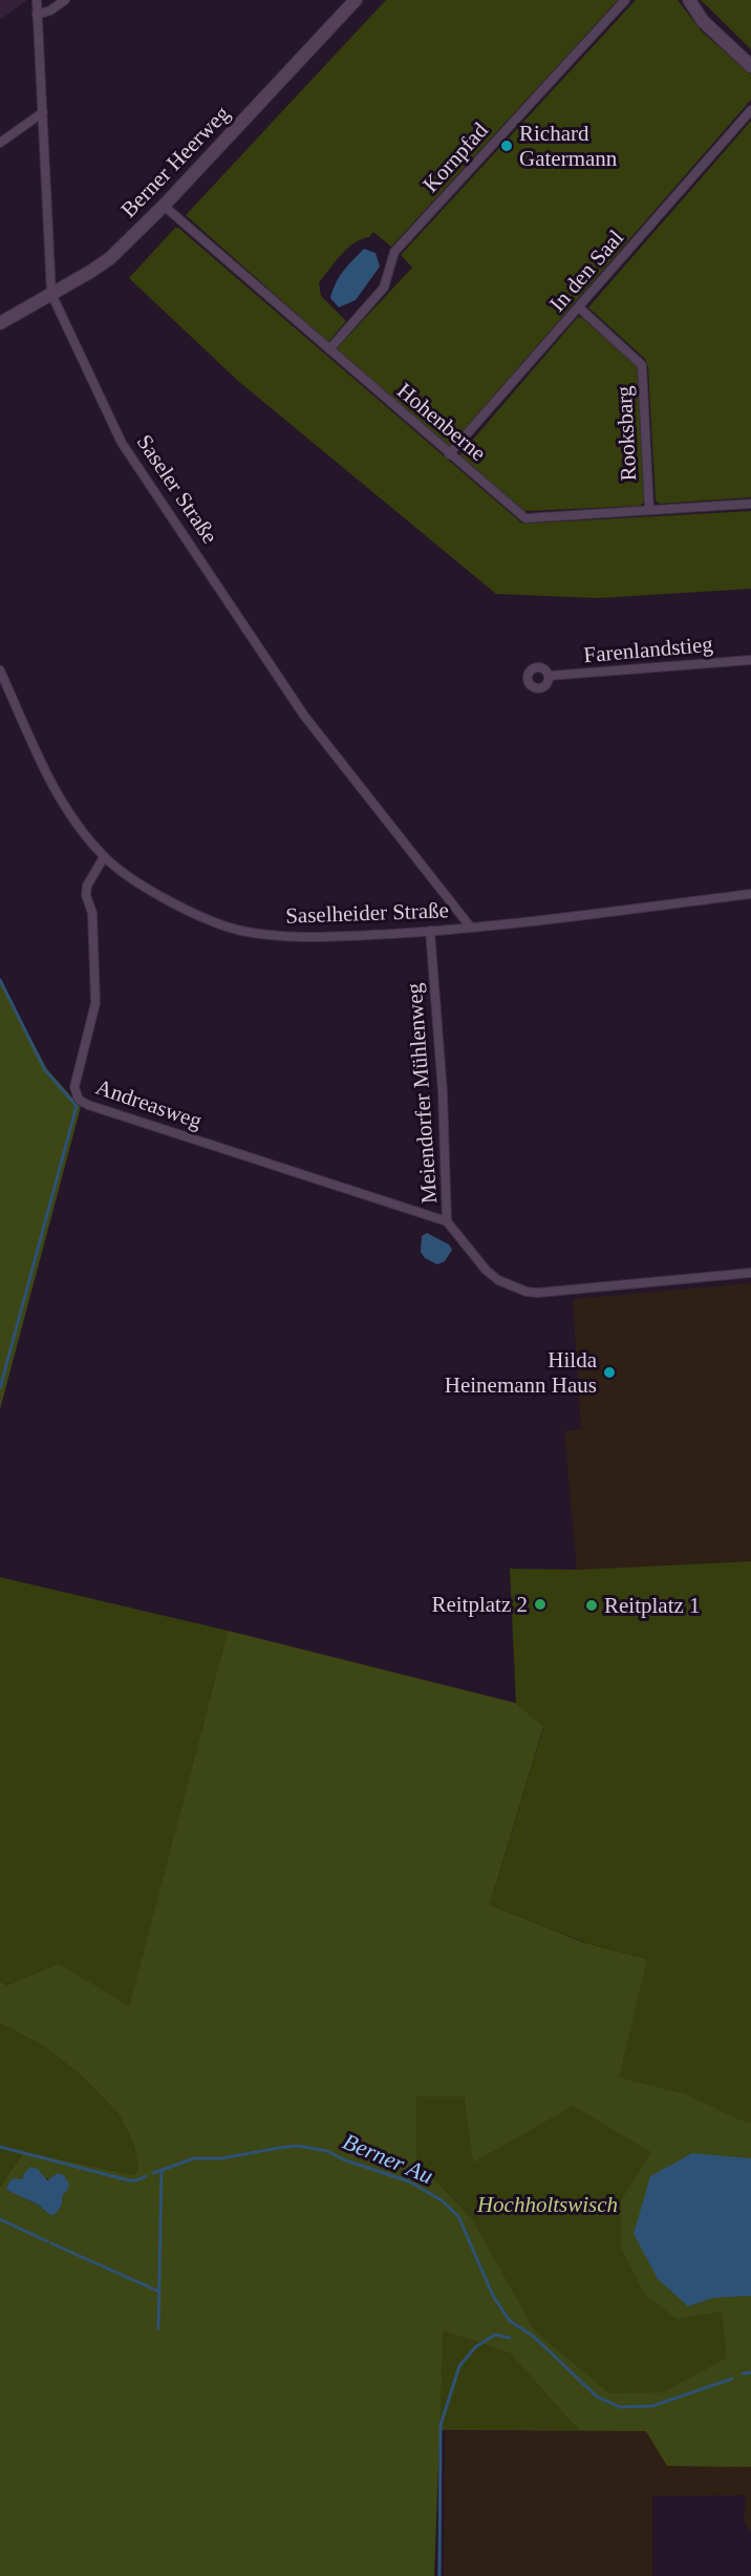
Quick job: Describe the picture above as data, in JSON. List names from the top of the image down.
{
  "streets": {
    "main road": ["Berner Heerweg"],
    "street": [
      "Kornpfad",
      "In den Saal",
      "Hohenberne",
      "Rooksbarg",
      "Saseler Straße",
      "Farenlandstieg",
      "Saselheider Straße",
      "Meiendorfer Mühlenweg",
      "Andreasweg"
    ]
  },
  "crossings": [
    ["Kornpfad", "Hohenberne"],
    ["Berner Heerweg", "Hohenberne"],
    ["Berner Heerweg", "Saseler Straße"],
    ["In den Saal", "Hohenberne"],
    ["In den Saal", "Rooksbarg"],
    ["Hohenberne", "Rooksbarg"],
    ["Saseler Straße", "Saselheider Straße"],
    ["Saselheider Straße", "Meiendorfer Mühlenweg"],
    ["Saselheider Straße", "Andreasweg"],
    ["Meiendorfer Mühlenweg", "Andreasweg"]
  ],
  "water": ["Berner Au"],
  "parks": ["Hochholtswisch"],
  "places": [
    "Richard Gatermann",
    "Hilda Heinemann Haus",
    "Reitplatz 2",
    "Reitplatz 1"
  ]
}
